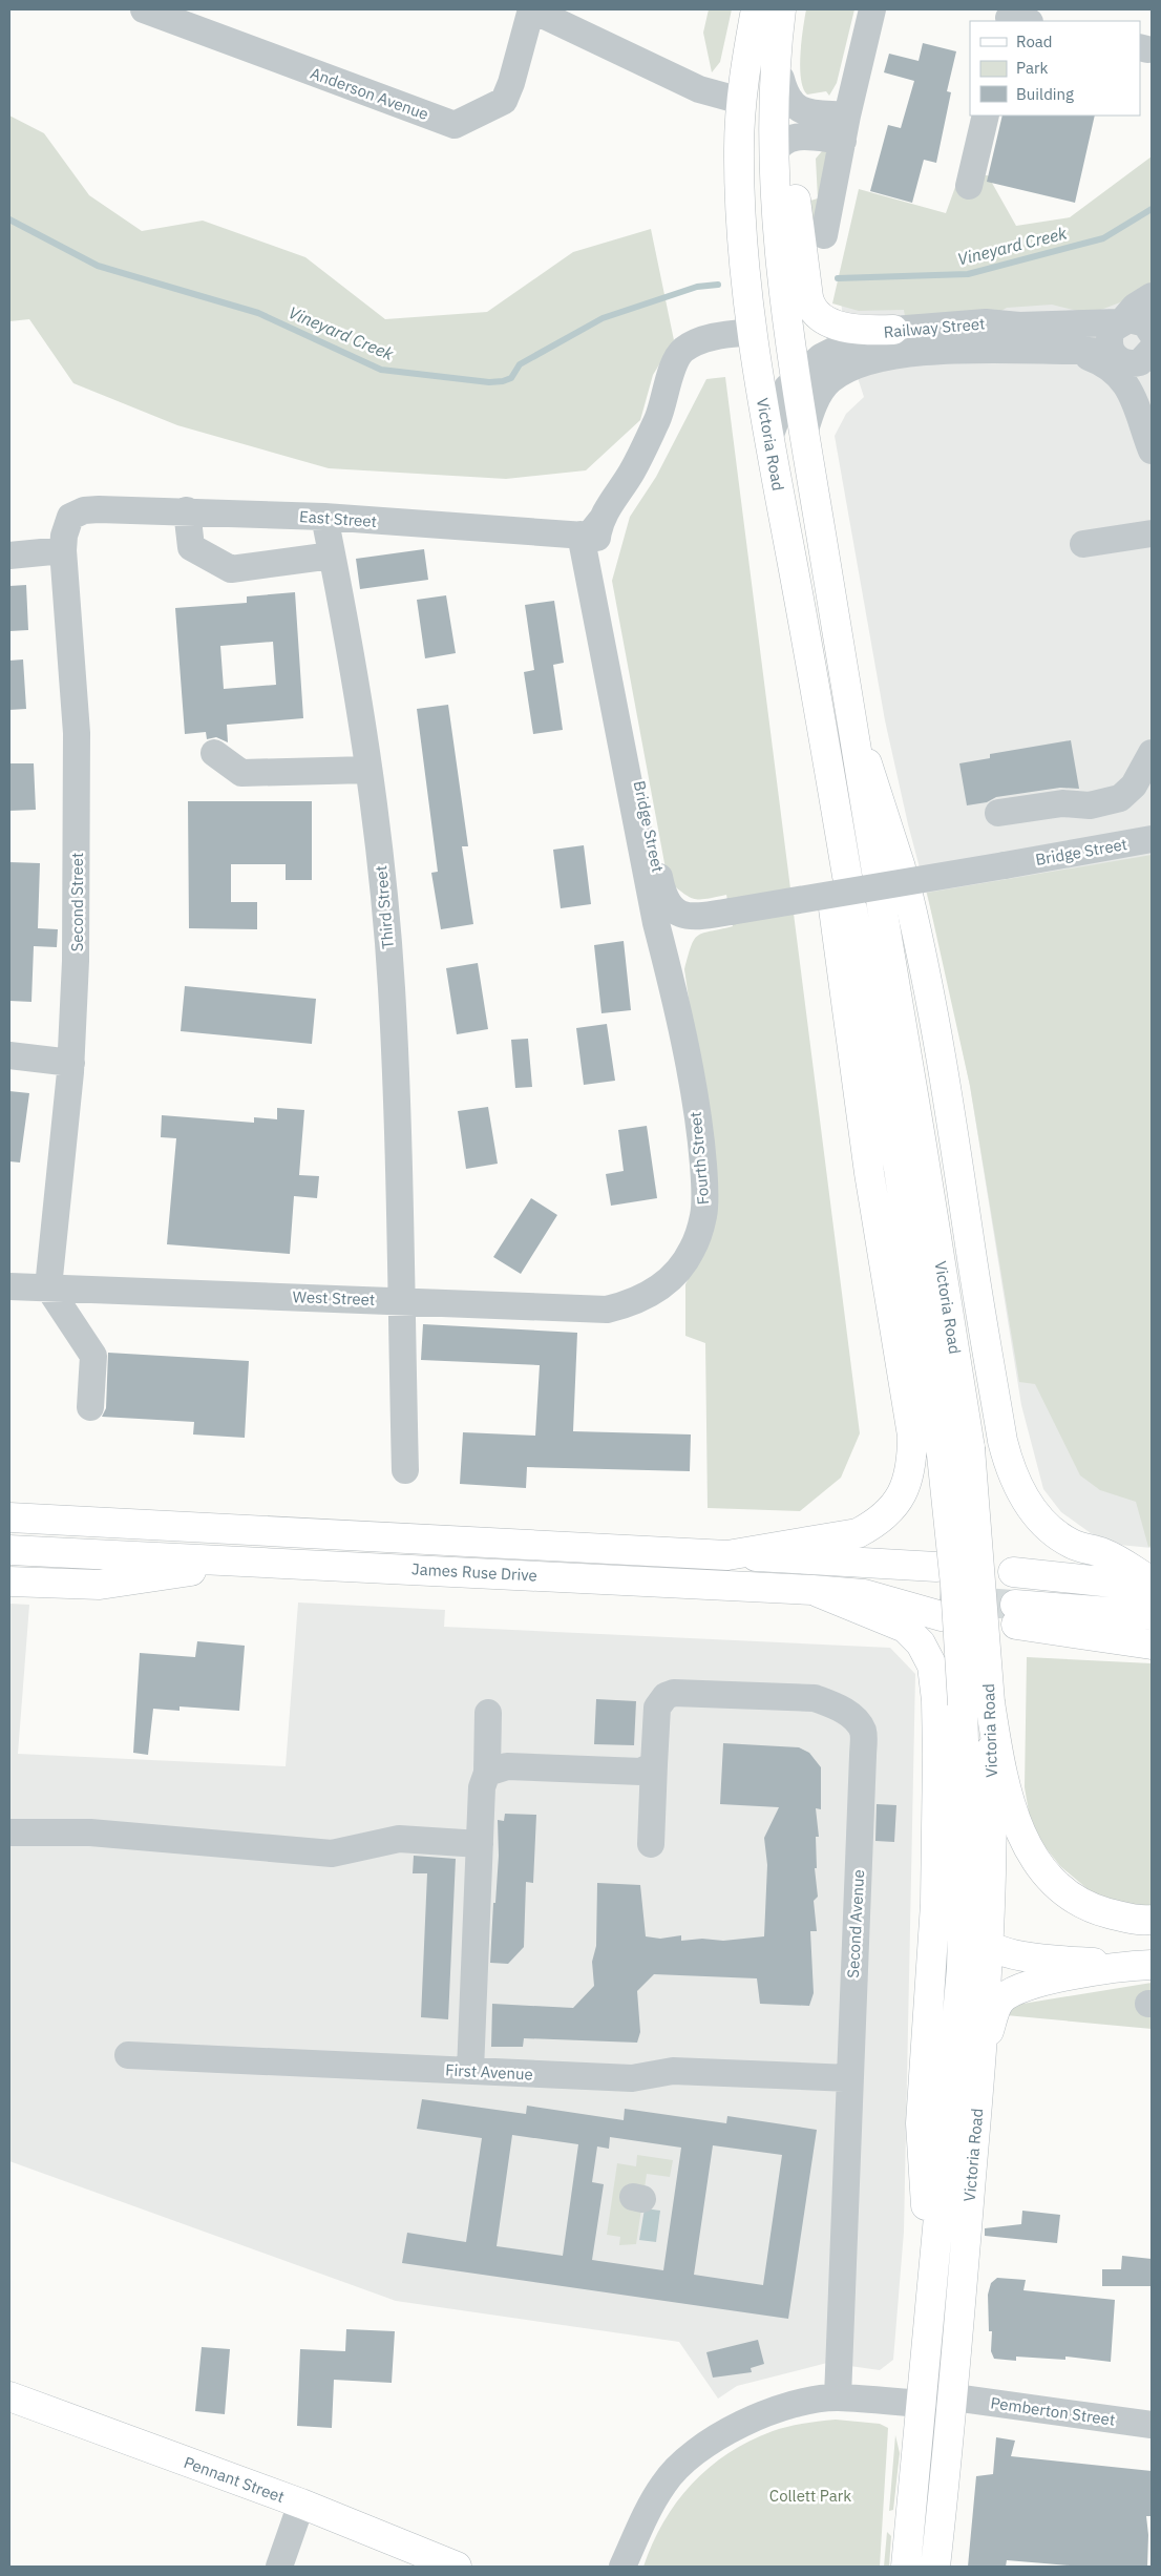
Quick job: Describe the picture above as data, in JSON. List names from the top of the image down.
{
  "streets": {
    "main road": ["Victoria Road", "James Ruse Drive", "Pennant Street"],
    "street": [
      "Anderson Avenue",
      "Railway Street",
      "East Street",
      "Bridge Street",
      "Second Street",
      "Third Street",
      "Fourth Street",
      "West Street",
      "Second Avenue",
      "First Avenue",
      "Pemberton Street"
    ]
  },
  "crossings": [
    ["Victoria Road", "Bridge Street"],
    ["Victoria Road", "James Ruse Drive"],
    ["Victoria Road", "Pemberton Street"],
    ["East Street", "Bridge Street"],
    ["East Street", "Second Street"],
    ["East Street", "Third Street"],
    ["Bridge Street", "Fourth Street"],
    ["Second Street", "West Street"],
    ["Third Street", "West Street"],
    ["Fourth Street", "West Street"],
    ["Second Avenue", "First Avenue"]
  ],
  "water": ["Vineyard Creek"],
  "parks": ["Collett Park"],
  "legend": ["Road", "Park", "Building"]
}
